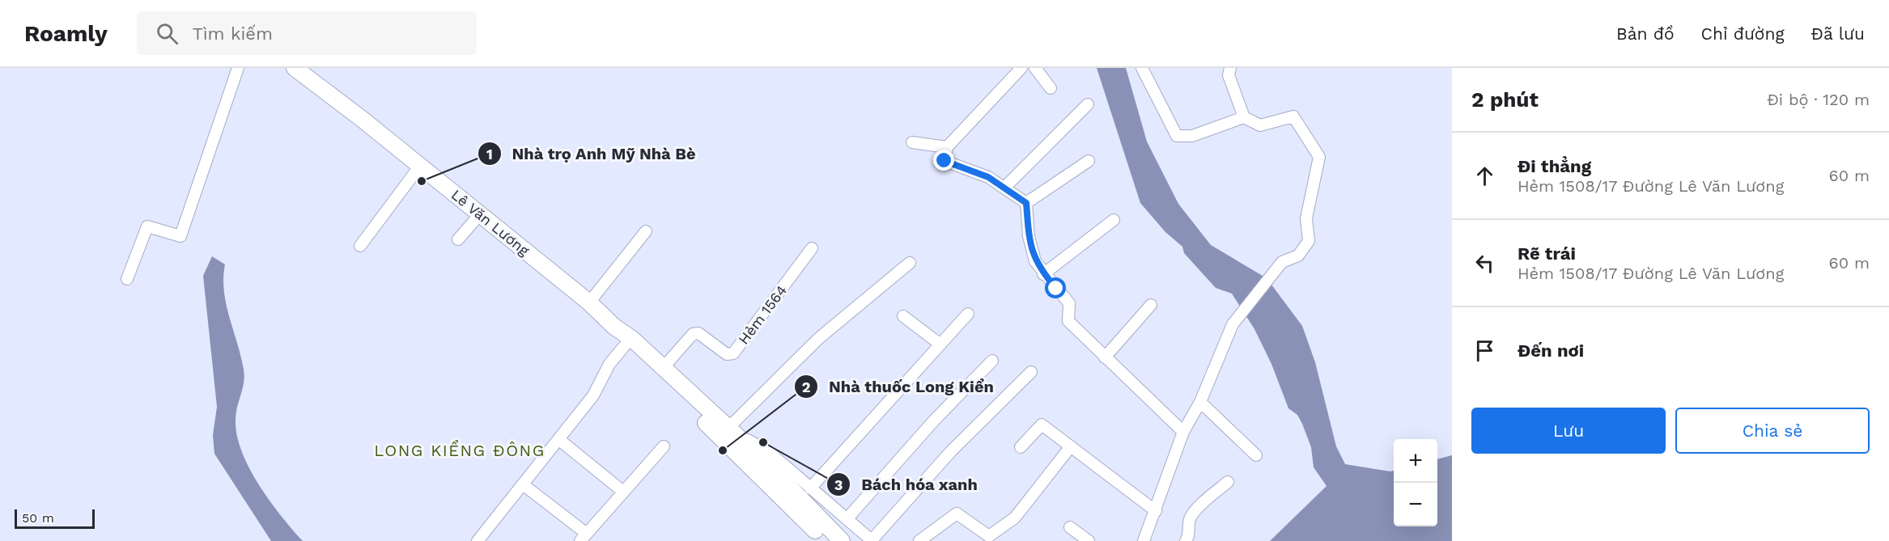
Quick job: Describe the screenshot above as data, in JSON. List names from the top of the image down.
{
  "streets": {
    "main road": ["Lê Văn Lương"],
    "street": ["Hẻm 1564"]
  },
  "crossings": [
    ["Lê Văn Lương", "Hẻm 1564"]
  ],
  "districts": ["LONG KIỂNG ĐÔNG"],
  "places": ["Nhà trọ Anh Mỹ Nhà Bè", "Bách hóa xanh", "Nhà thuốc Long Kiển"],
  "scale_bar": "50 m",
  "page": {
    "header": "Roamly",
    "search": "Tìm kiếm",
    "nav": ["Bản đồ", "Chỉ đường", "Đã lưu"],
    "heading": ["2 phút", "Đi bộ · 120 m"],
    "list": [
      ["Đi thẳng", "Hẻm 1508/17 Đường Lê Văn Lương", "60 m"],
      ["Rẽ trái", "Hẻm 1508/17 Đường Lê Văn Lương", "60 m"],
      "Đến nơi"
    ],
    "buttons": ["Lưu", "Chia sẻ"],
    "map_buttons": ["+", "−"],
    "scale": "50 m"
  }
}
